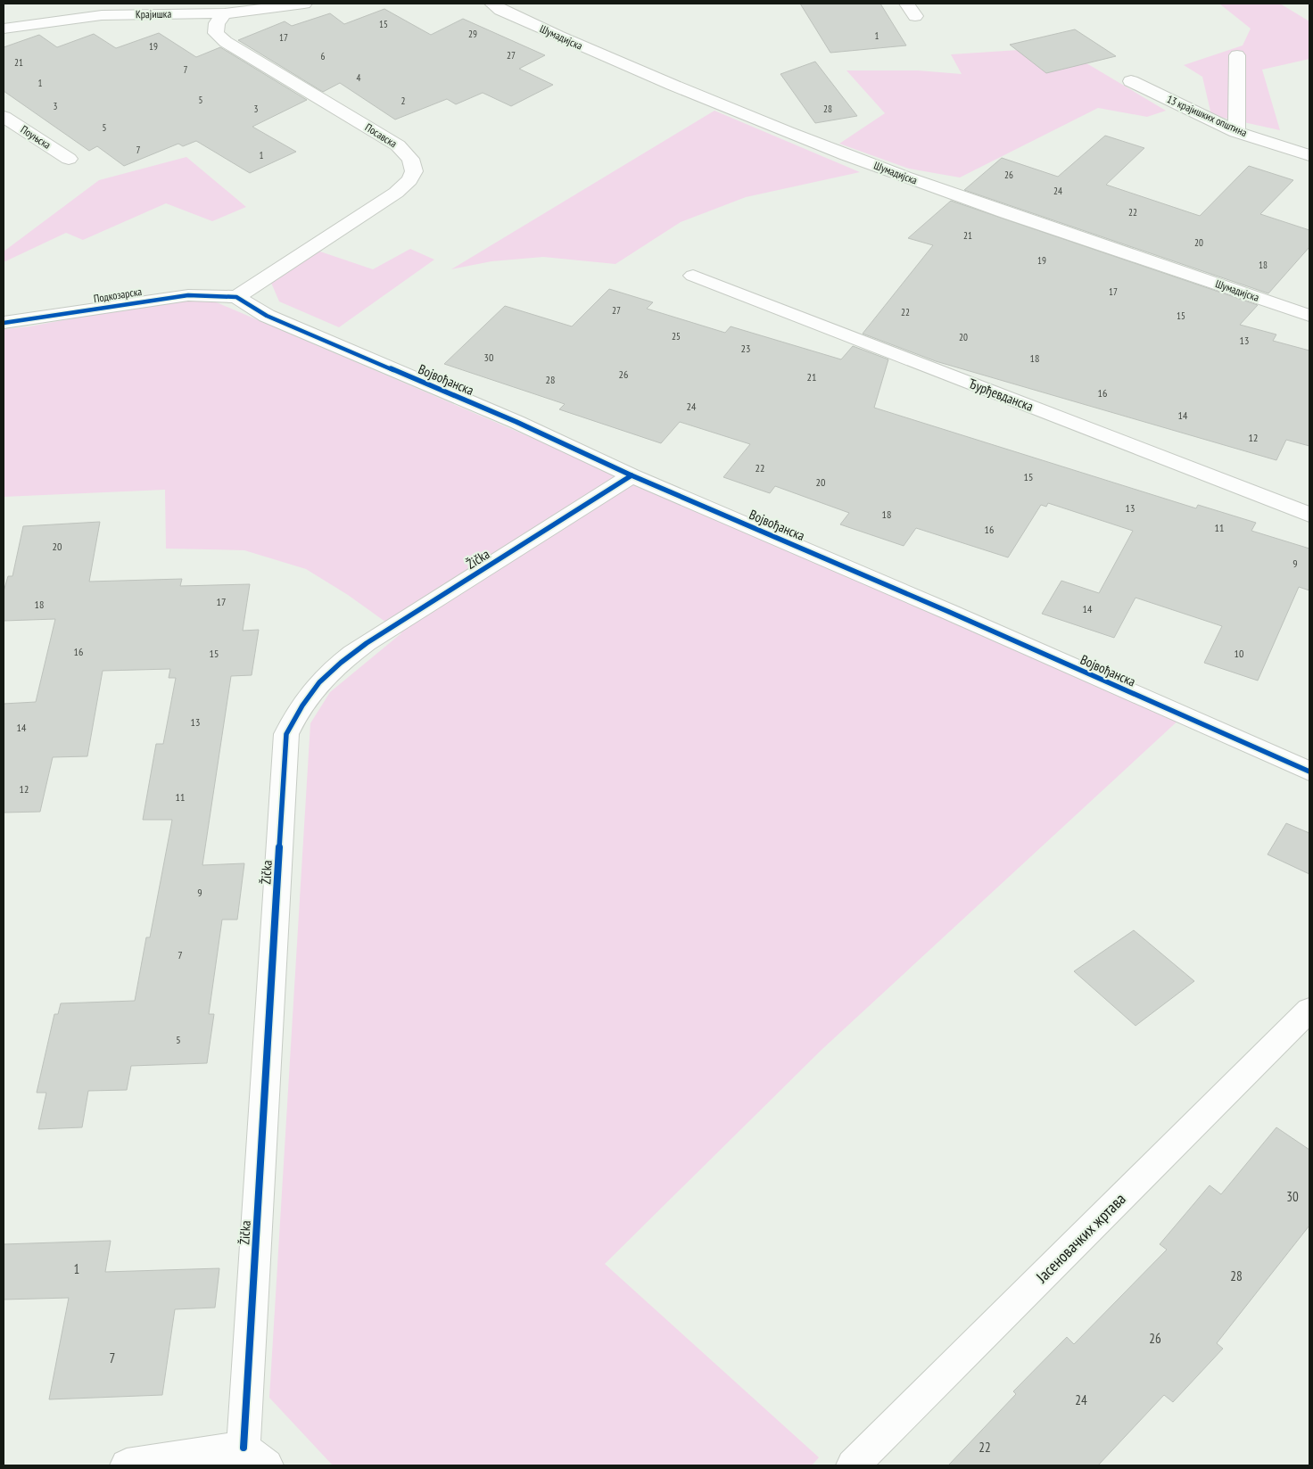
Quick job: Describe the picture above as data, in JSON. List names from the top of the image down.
{
  "streets": {
    "street": [
      "Крајишка",
      "Шумадијска",
      "13 крајишких општина",
      "Посавска",
      "Поуњска",
      "Подкозарска",
      "Војвођанска",
      "Ђурђевданска",
      "Žička",
      "Јасеновачких жртава"
    ]
  },
  "crossings": [
    ["Крајишка", "Посавска"],
    ["Посавска", "Подкозарска"],
    ["Посавска", "Војвођанска"],
    ["Подкозарска", "Војвођанска"],
    ["Војвођанска", "Žička"]
  ],
  "house_numbers": [
    "15",
    "29",
    "1",
    "17",
    "19",
    "27",
    "6",
    "21",
    "7",
    "4",
    "1",
    "5",
    "2",
    "3",
    "3",
    "28",
    "5",
    "7",
    "1",
    "26",
    "24",
    "22",
    "21",
    "20",
    "19",
    "18",
    "17",
    "27",
    "22",
    "15",
    "25",
    "20",
    "13",
    "23",
    "30",
    "18",
    "26",
    "21",
    "28",
    "16",
    "24",
    "14",
    "12",
    "22",
    "15",
    "20",
    "13",
    "18",
    "11",
    "16",
    "20",
    "9",
    "17",
    "18",
    "14",
    "16",
    "15",
    "10",
    "13",
    "14",
    "12",
    "11",
    "9",
    "7",
    "5",
    "30",
    "1",
    "28",
    "26",
    "7",
    "24",
    "22"
  ]
}
